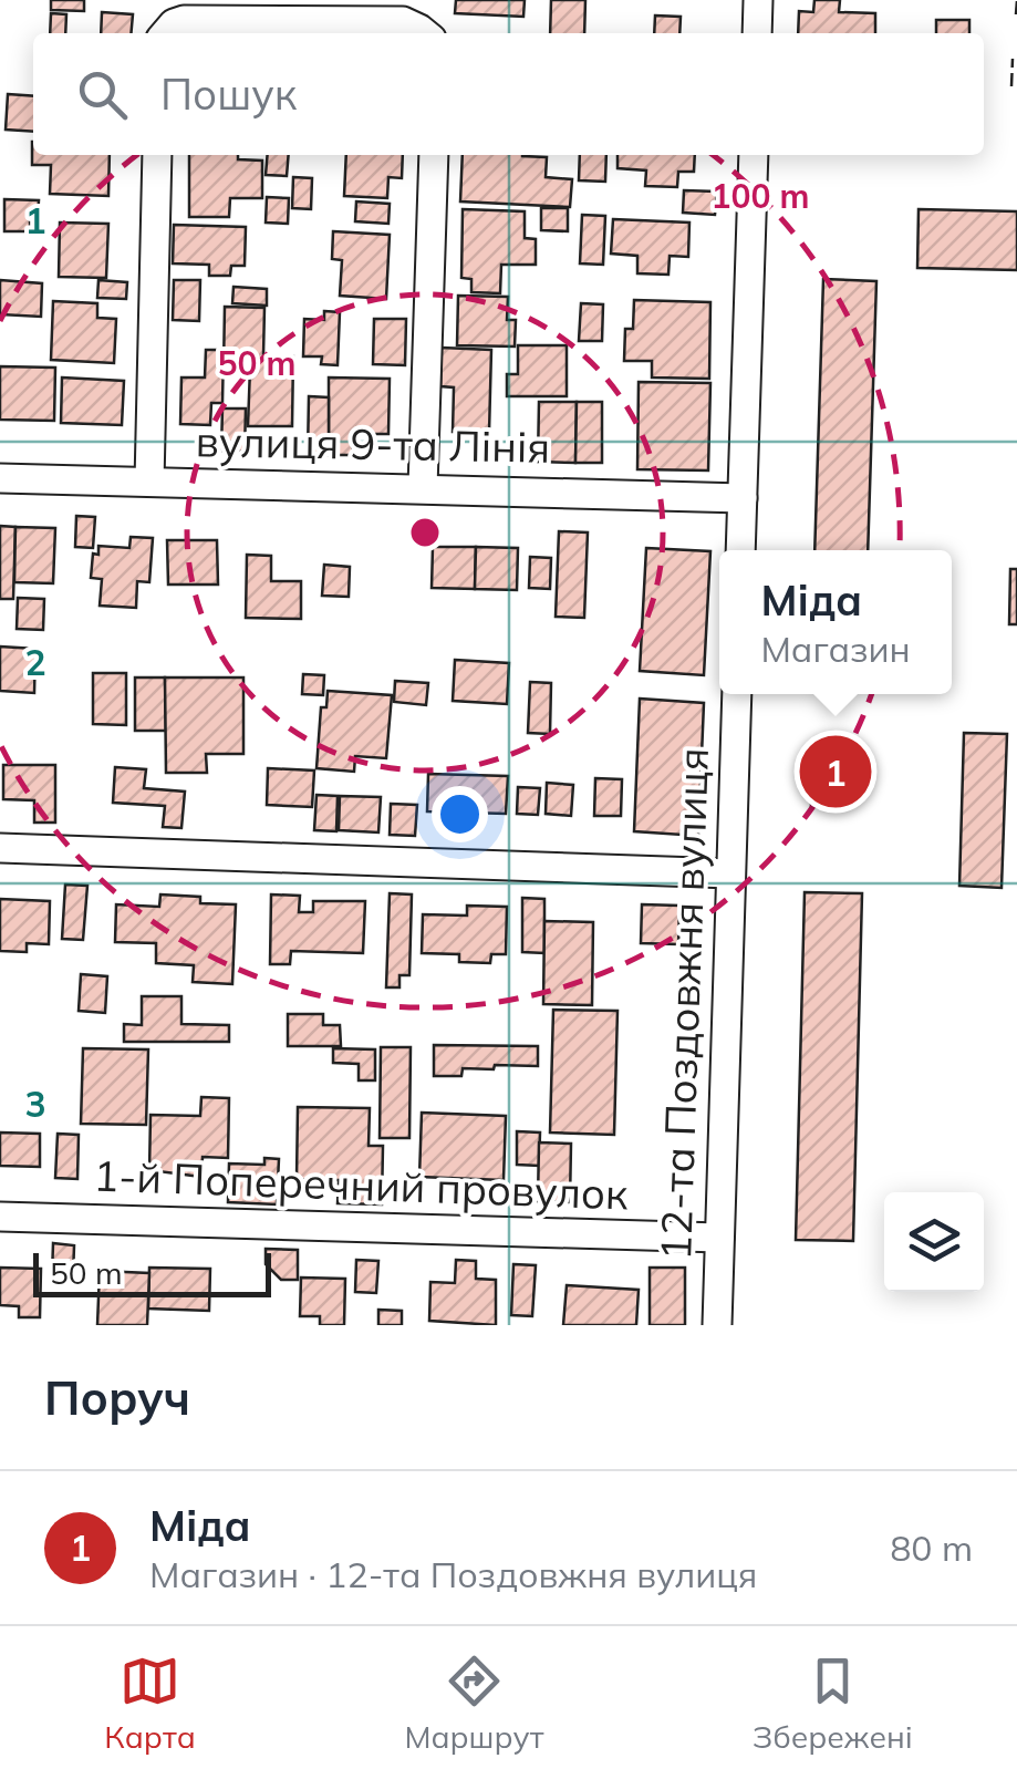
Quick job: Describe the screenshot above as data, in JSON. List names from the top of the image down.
{
  "streets": {
    "street": ["вулиця 9-та Лінія", "12-та Поздовжня вулиця", "1-й Поперечний провулок"]
  },
  "crossings": [
    ["12-та Поздовжня вулиця", "1-й Поперечний провулок"]
  ],
  "scale_bar": "50 m",
  "page": {
    "search": "Пошук",
    "popup": ["Міда", "Магазин"],
    "pins": "1",
    "scale": "50 m",
    "heading": "Поруч",
    "list": [
      {
        "mark": "1",
        "name": "Міда",
        "note": "Магазин · 12-та Поздовжня вулиця",
        "value": "80 m"
      }
    ],
    "nav": ["Карта", "Маршрут", "Збережені"]
  },
  "grid": {
    "rows": ["1", "2", "3"]
  },
  "rings": ["100 m", "50 m"]
}
